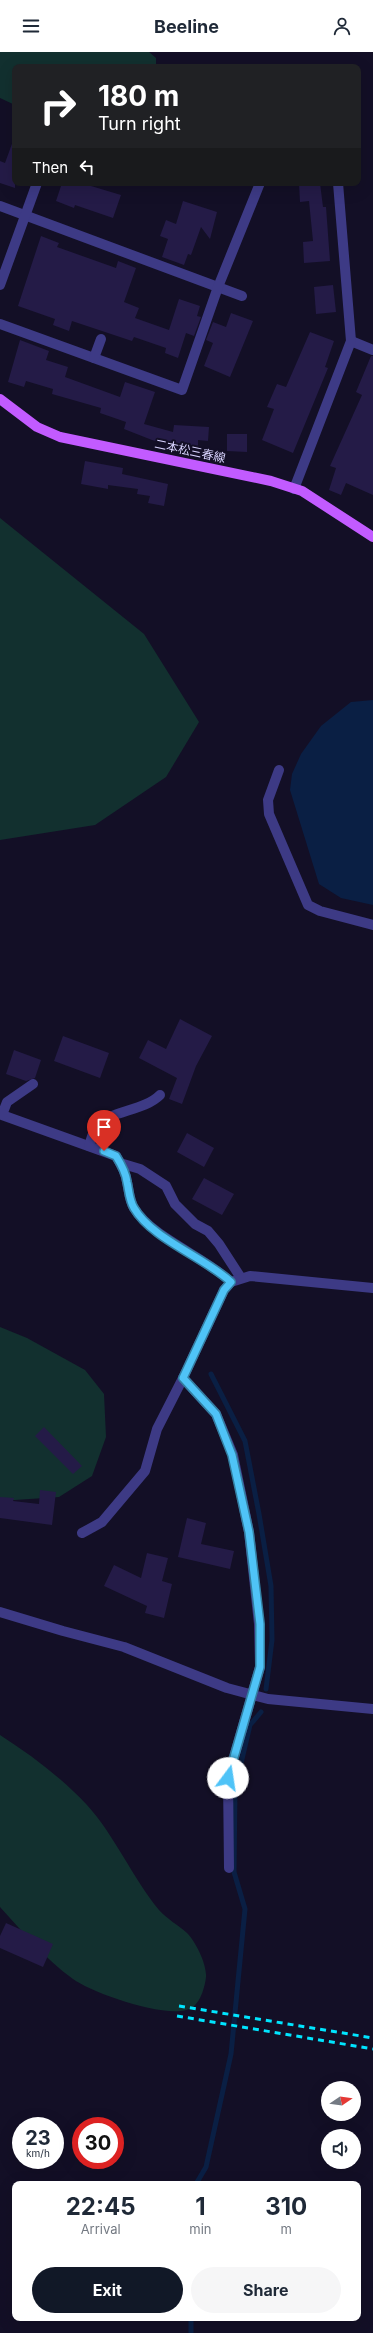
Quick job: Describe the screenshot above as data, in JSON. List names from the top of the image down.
{
  "streets": {
    "main road": ["二本松三春線"]
  },
  "north": "right",
  "page": {
    "header": "Beeline",
    "turn": ["180 m", "Turn right"],
    "then": "Then",
    "speed": "23 km/h",
    "limit": "30",
    "eta": [
      "22:45",
      "Arrival",
      "1",
      "min",
      "310",
      "m"
    ],
    "buttons": ["Exit", "Share"]
  }
}
